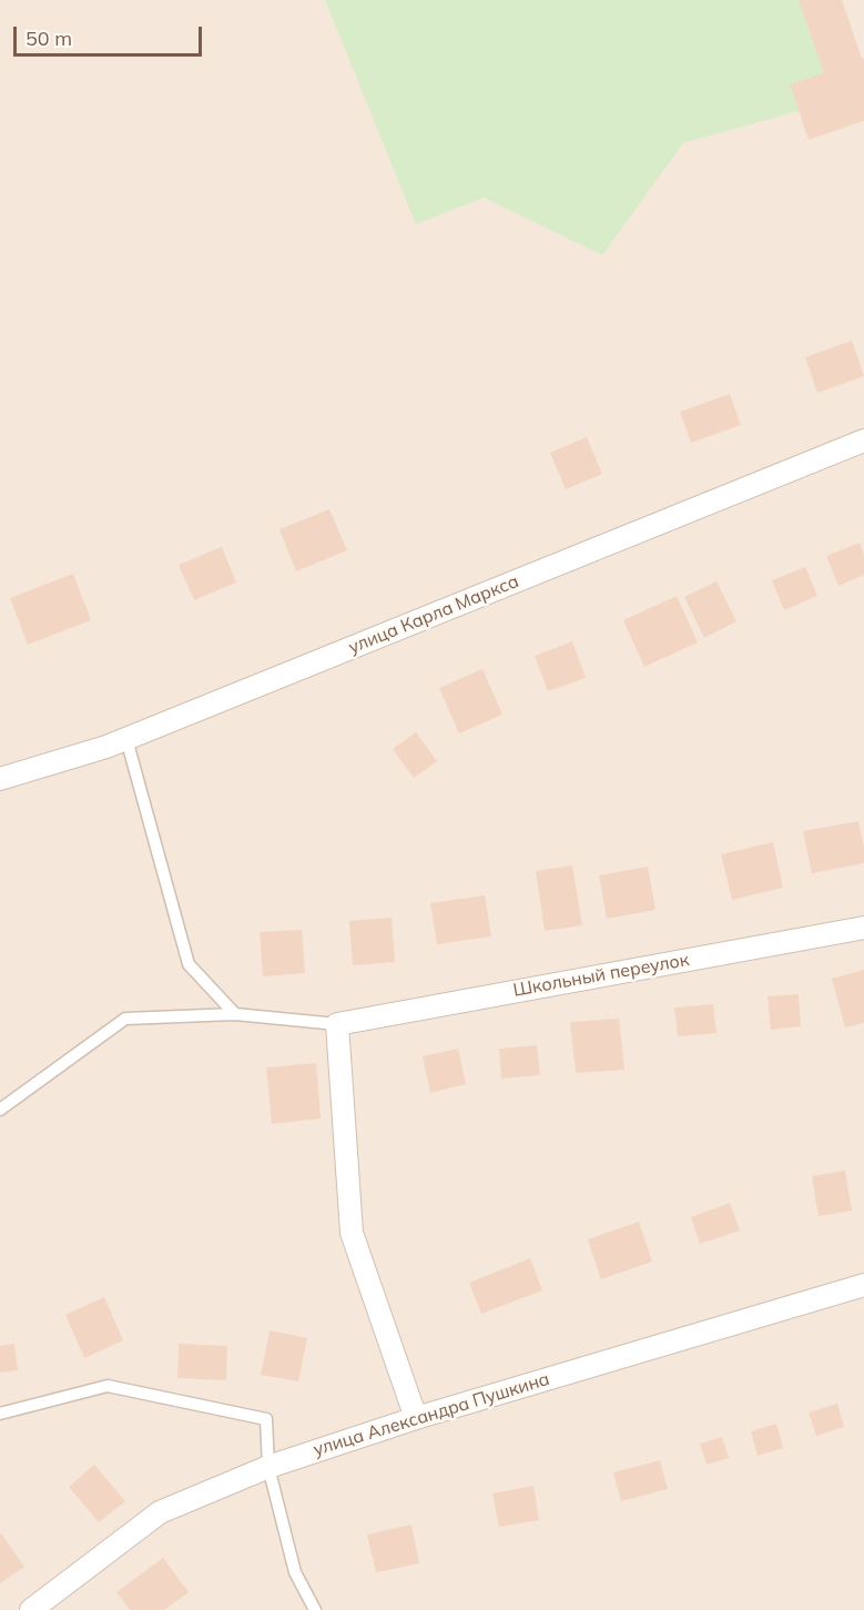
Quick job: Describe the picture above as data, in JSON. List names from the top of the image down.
{
  "streets": {
    "street": ["улица Карла Маркса", "Школьный переулок", "улица Александра Пушкина"]
  },
  "scale_bar": "50 m"
}
